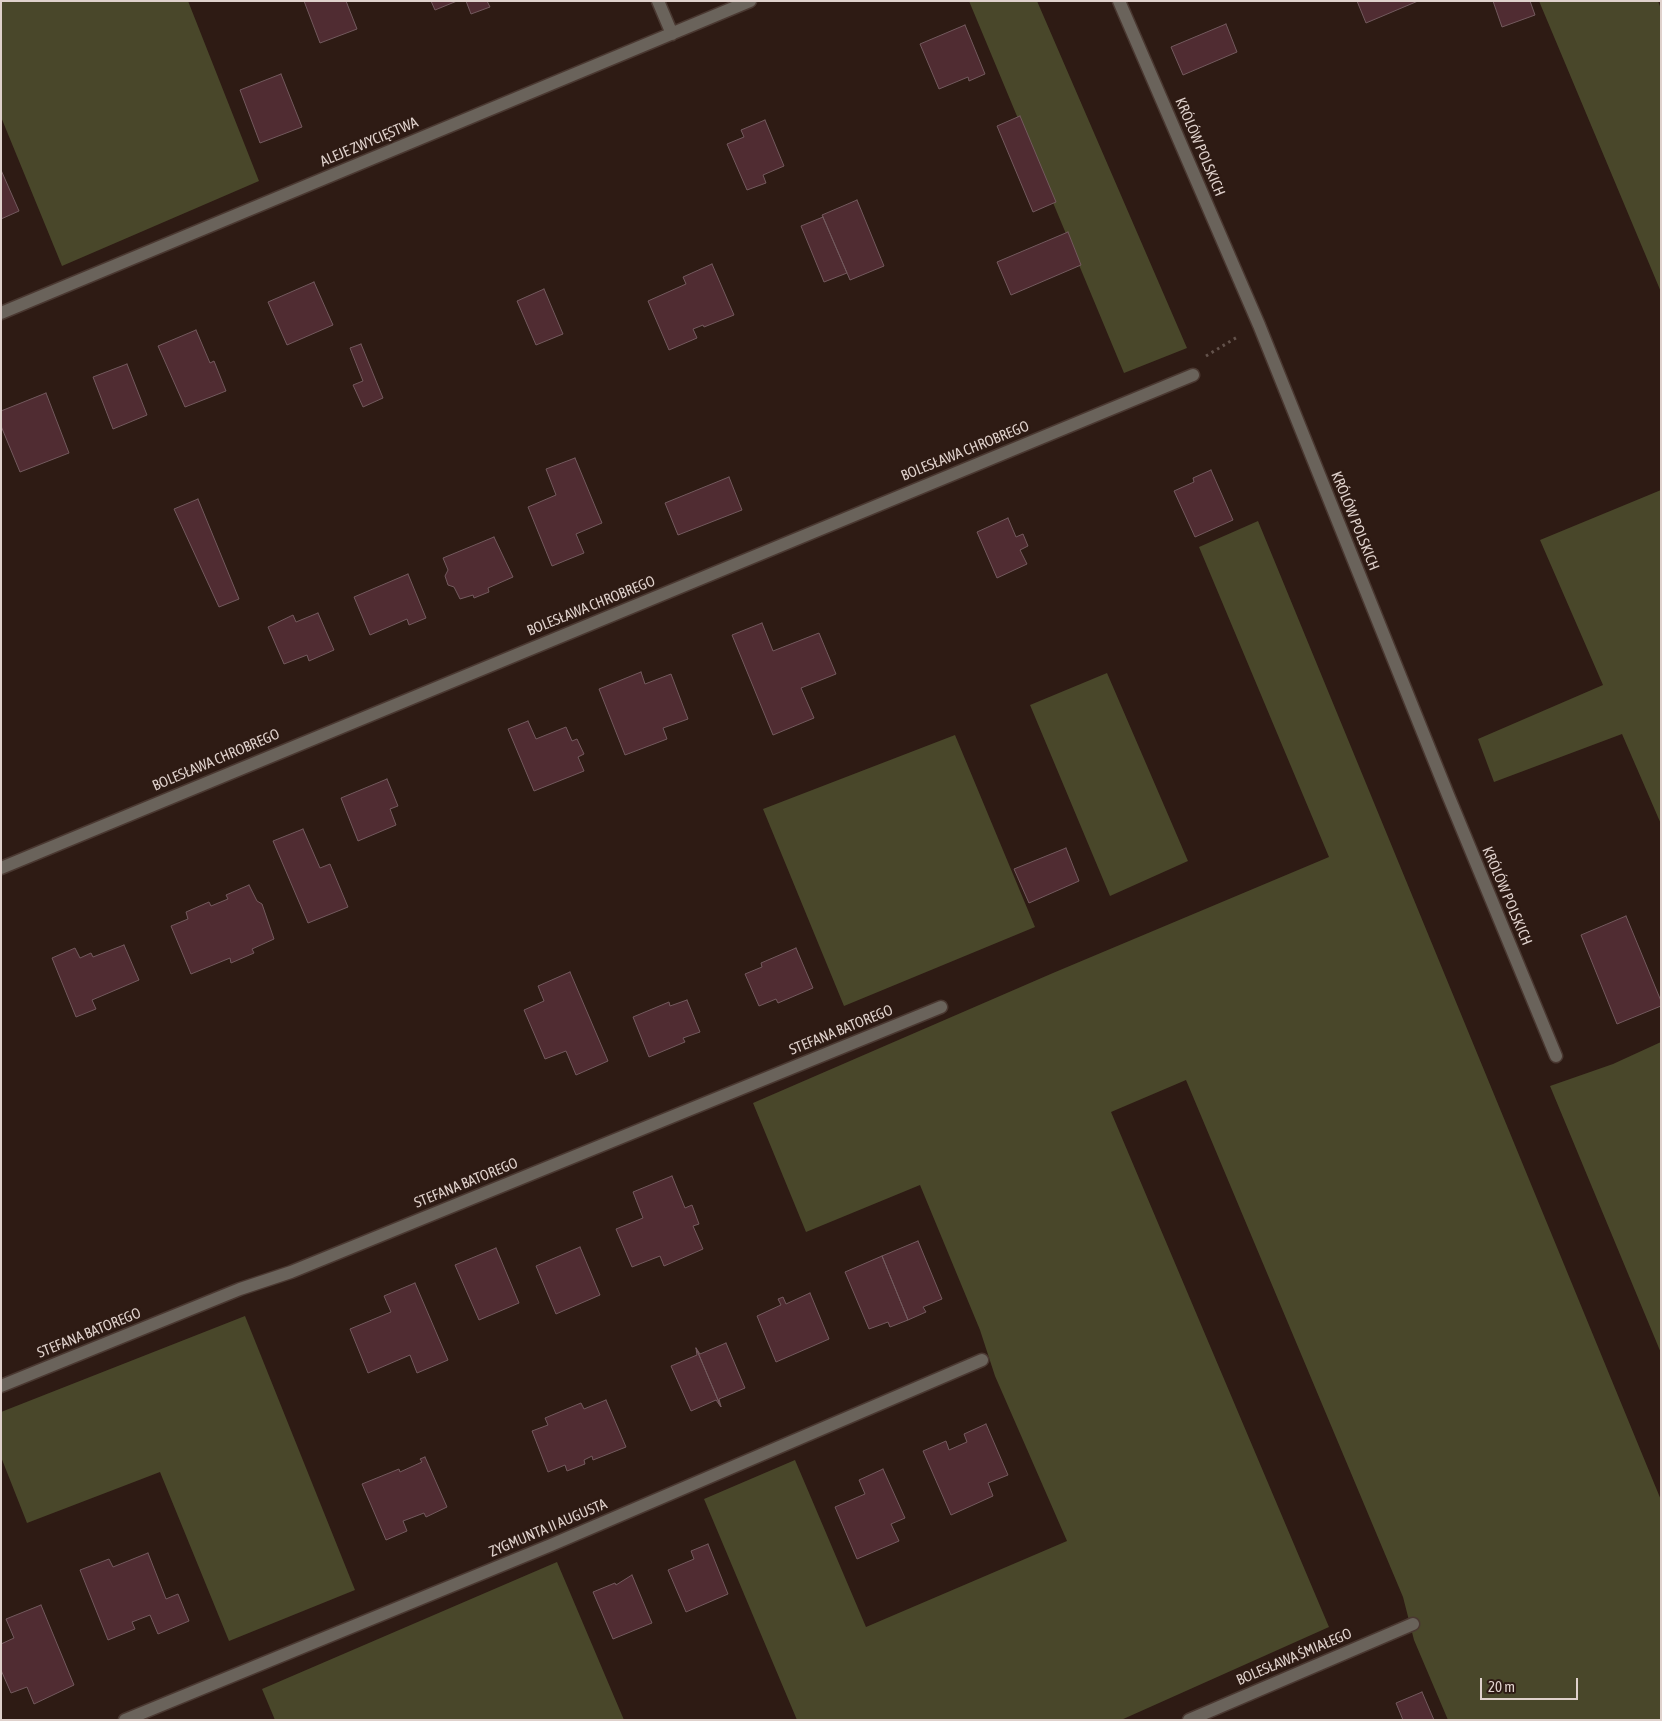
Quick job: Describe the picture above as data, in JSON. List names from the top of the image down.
{
  "streets": {
    "street": [
      "ALEJE ZWYCIĘSTWA",
      "KRÓLÓW POLSKICH",
      "BOLESŁAWA CHROBREGO",
      "STEFANA BATOREGO",
      "ZYGMUNTA II AUGUSTA",
      "BOLESŁAWA ŚMIAŁEGO"
    ]
  },
  "scale_bar": "20 m"
}
